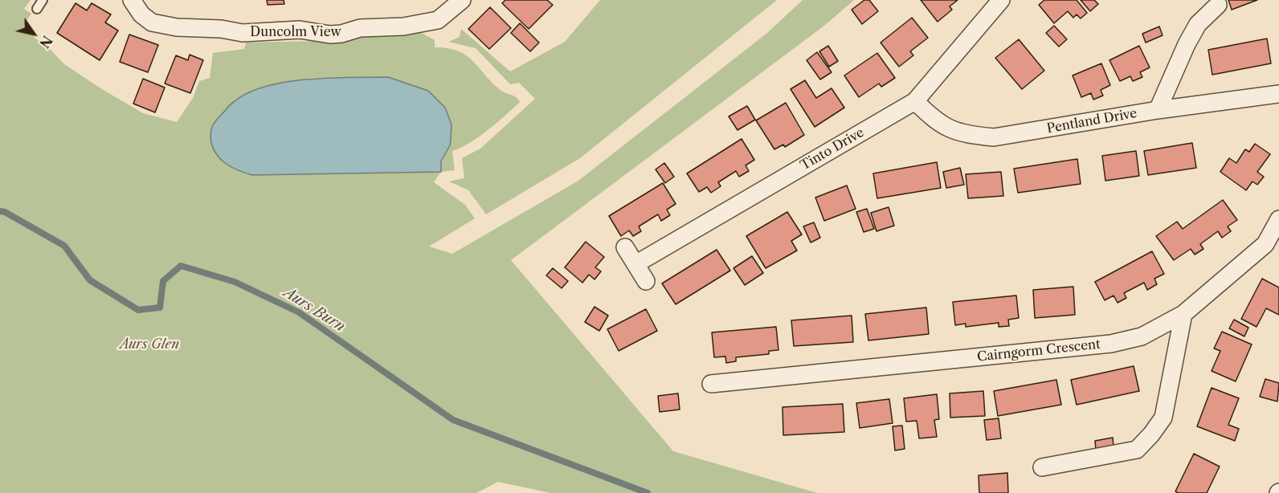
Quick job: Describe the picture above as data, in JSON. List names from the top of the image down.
{
  "streets": {
    "street": [
      "Duncolm View",
      "Pentland Drive",
      "Tinto Drive",
      "Cairngorm Crescent"
    ]
  },
  "crossings": [
    ["Pentland Drive", "Tinto Drive"]
  ],
  "water": ["Aurs Burn"],
  "parks": ["Aurs Glen"],
  "north": "bottom right"
}
